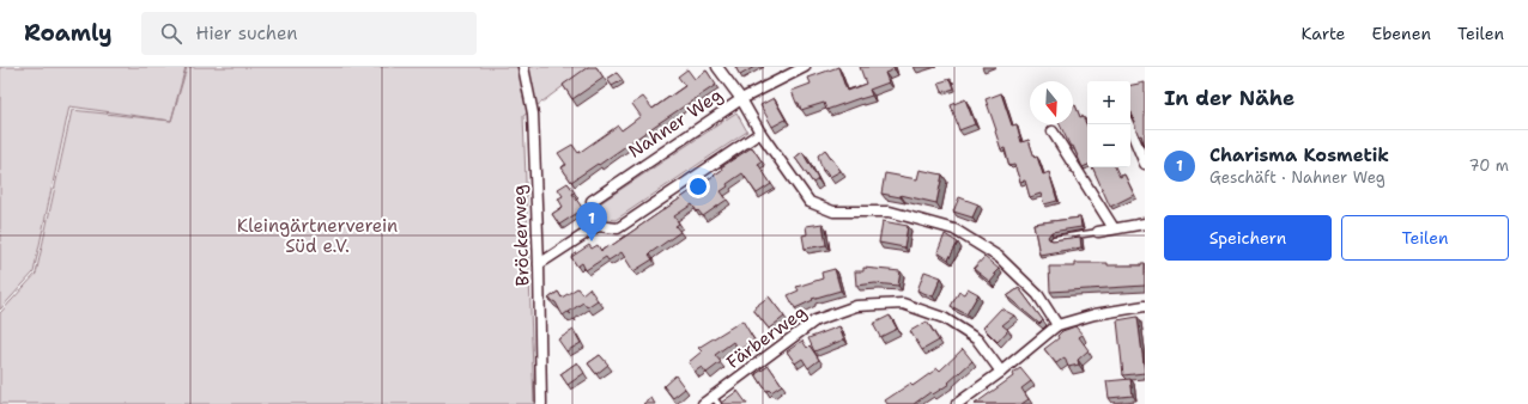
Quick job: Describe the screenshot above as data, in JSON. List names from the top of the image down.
{
  "streets": {
    "street": ["Nahner Weg", "Bröckerweg", "Färberweg"]
  },
  "parks": ["Kleingärtnerverein Süd e.V."],
  "north": "bottom",
  "page": {
    "header": "Roamly",
    "search": "Hier suchen",
    "nav": ["Karte", "Ebenen", "Teilen"],
    "heading": "In der Nähe",
    "map_buttons": ["+", "−"],
    "list": [
      {
        "mark": "1",
        "name": "Charisma Kosmetik",
        "note": "Geschäft · Nahner Weg",
        "value": "70 m"
      }
    ],
    "buttons": ["Speichern", "Teilen"],
    "pins": "1"
  }
}
